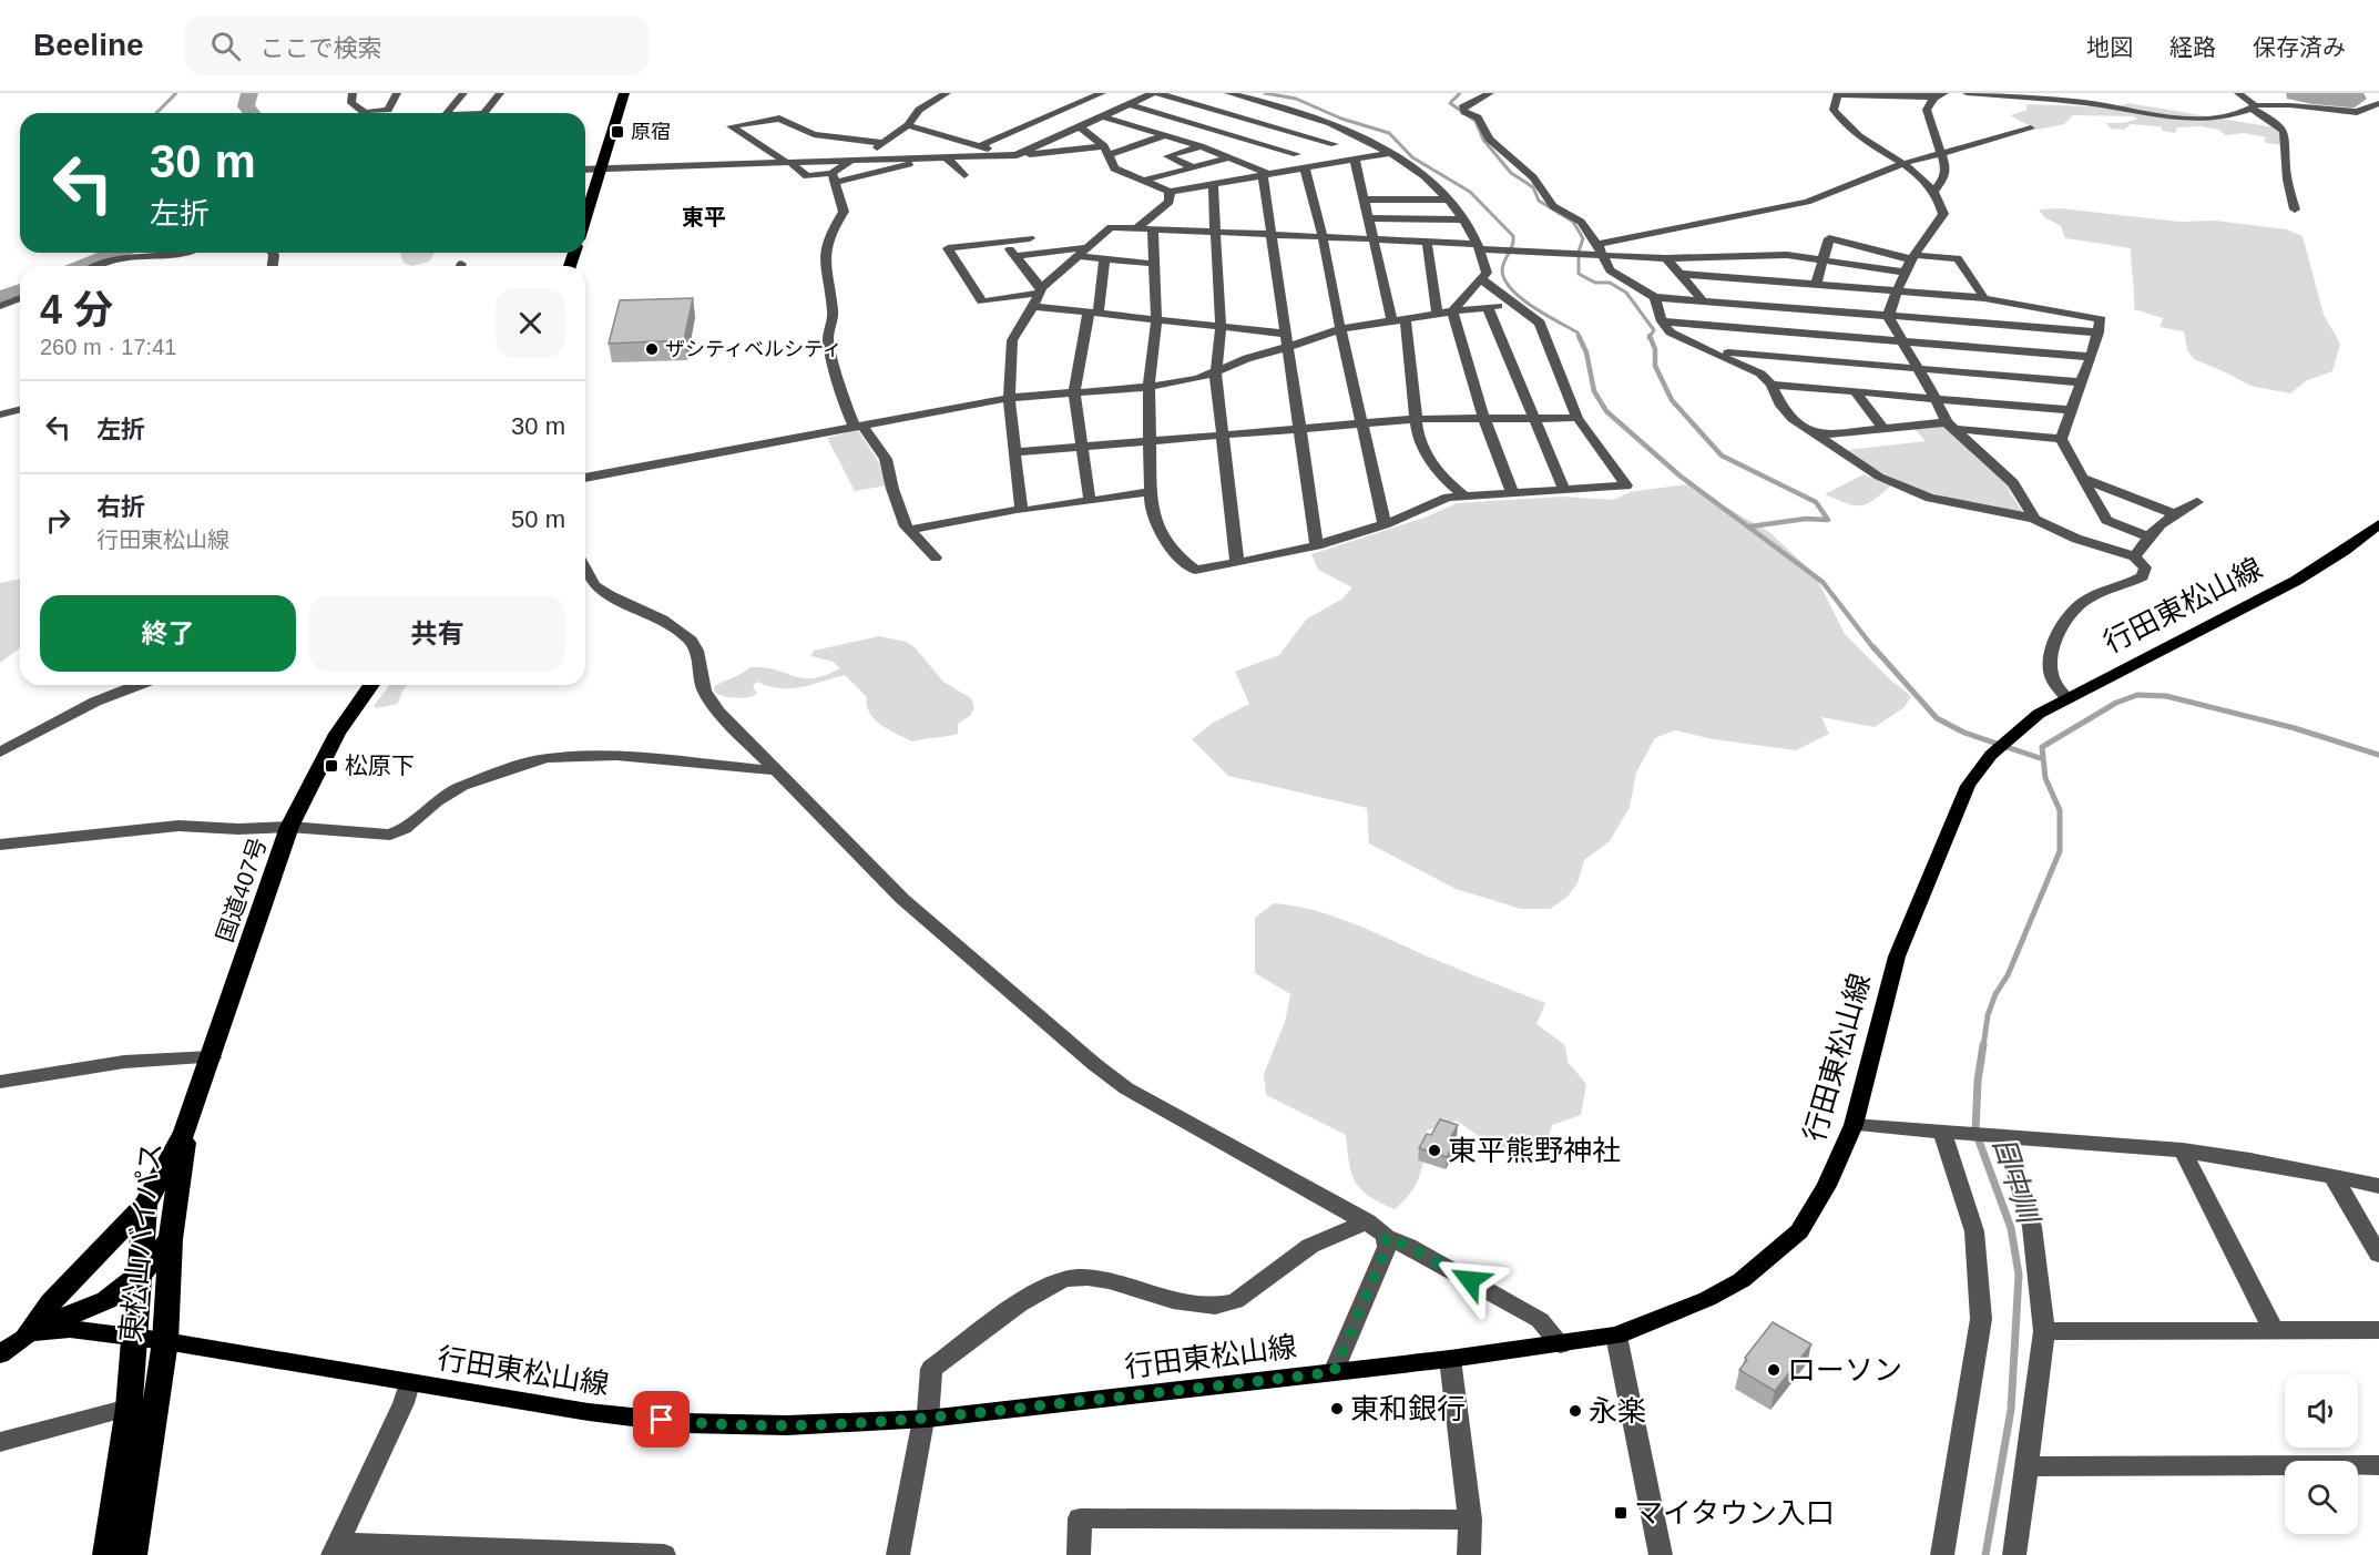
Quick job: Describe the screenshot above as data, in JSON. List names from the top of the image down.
{
  "streets": {
    "highway": ["国道407号", "東松山バイパス"],
    "main road": ["行田東松山線"]
  },
  "crossings": [
    ["行田東松山線", "東松山バイパス"],
    ["国道407号", "東松山バイパス"]
  ],
  "districts": ["東平"],
  "water": ["日中川"],
  "places": {
    "transit": ["原宿", "松原下", "マイタウン入口"],
    "other": [
      "ザシティベルシティ",
      "東平熊野神社",
      "ローソン",
      "東和銀行",
      "永楽"
    ]
  },
  "page": {
    "header": "Beeline",
    "search": "ここで検索",
    "nav": ["地図", "経路", "保存済み"],
    "turn": ["30 m", "左折"],
    "heading": ["4 分", "260 m · 17:41"],
    "list": [
      {
        "name": "左折",
        "value": "30 m"
      },
      {
        "name": "右折",
        "note": "行田東松山線",
        "value": "50 m"
      }
    ],
    "buttons": ["終了", "共有"]
  }
}
